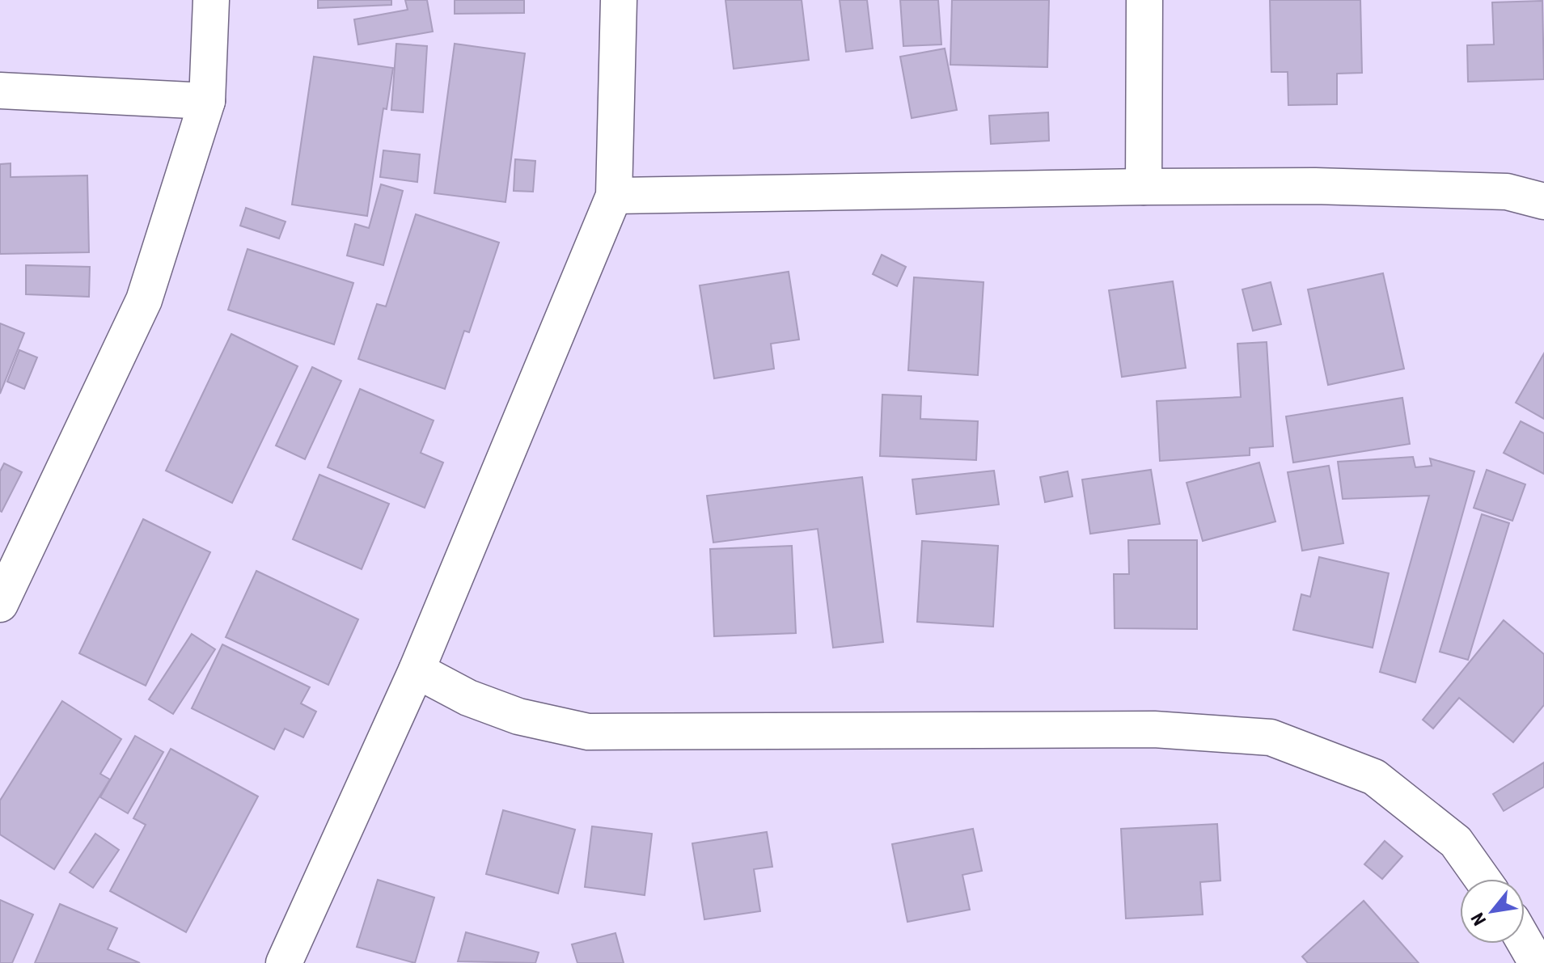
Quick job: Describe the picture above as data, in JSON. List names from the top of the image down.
{
  "north": "bottom left"
}
